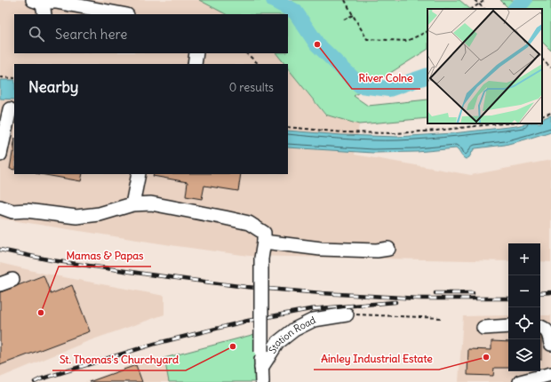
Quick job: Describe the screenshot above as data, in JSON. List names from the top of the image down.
{
  "streets": {
    "street": ["Station Road"]
  },
  "places": [
    "River Colne",
    "Mamas & Papas",
    "St. Thomas's Churchyard",
    "Ainley Industrial Estate"
  ],
  "page": {
    "search": "Search here",
    "heading": ["Nearby", "0 results"],
    "map_buttons": ["+", "−"]
  }
}
